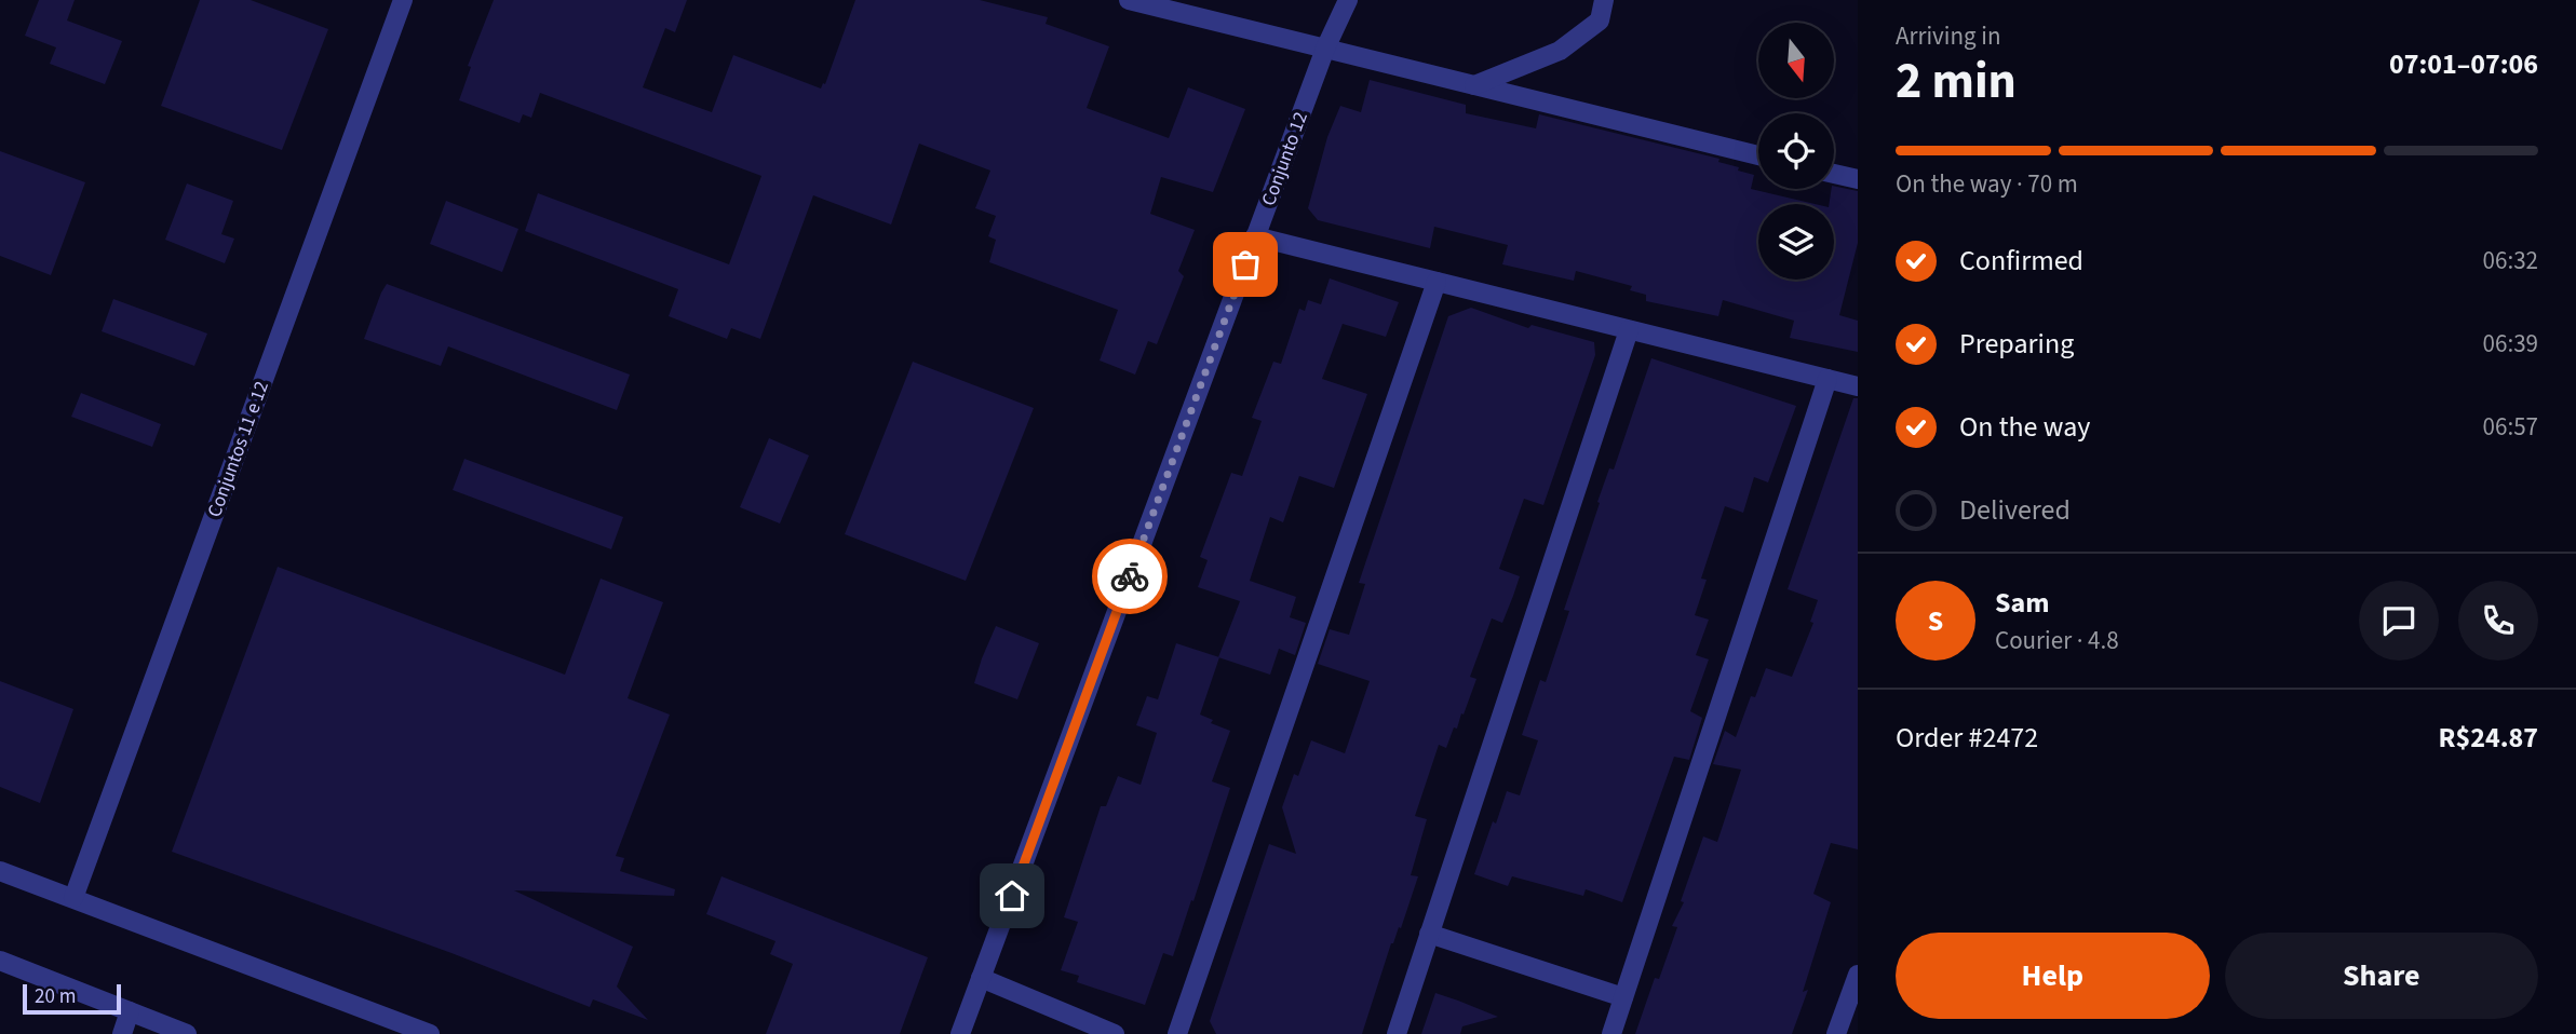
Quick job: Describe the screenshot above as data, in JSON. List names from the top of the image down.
{
  "streets": {
    "street": ["Conjunto 12", "Conjuntos 11 e 12"]
  },
  "scale_bar": "20 m",
  "north": "bottom",
  "page": {
    "heading": ["2 min", "Arriving in", "07:01–07:06"],
    "panel": [
      "Sam",
      "Courier · 4.8",
      "Order #2472",
      "R$24.87"
    ],
    "bar": "On the way · 70 m",
    "list": [
      ["Confirmed", "06:32"],
      ["Preparing", "06:39"],
      ["On the way", "06:57"],
      "Delivered"
    ],
    "round": "S",
    "buttons": ["Help", "Share"],
    "scale": "20 m"
  }
}
